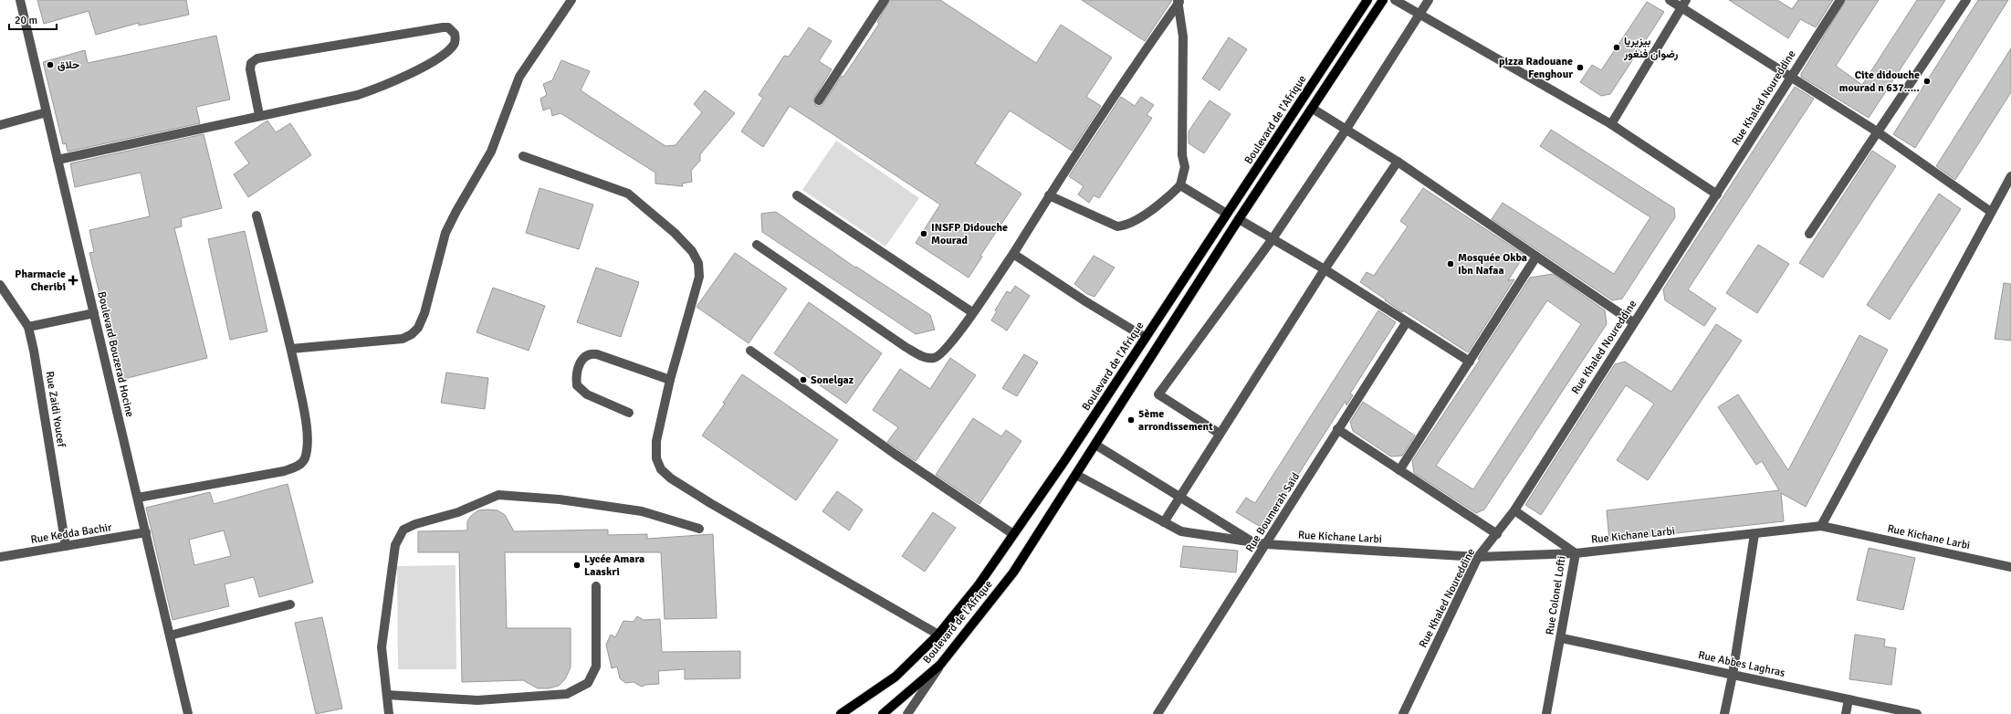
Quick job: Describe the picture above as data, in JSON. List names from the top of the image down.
{
  "streets": {
    "main road": ["Boulevard de l'Afrique"],
    "street": [
      "Rue Khaled Noureddine",
      "Boulevard Bouzerad Hocine",
      "Rue Zaidi Youcef",
      "Rue Boumerah Saïd",
      "Rue Kedda Bachir",
      "Rue Kichane Larbi",
      "Rue Colonel Lofti",
      "Rue Abbes Laghras"
    ]
  },
  "crossings": [
    ["Rue Khaled Noureddine", "Rue Kichane Larbi"],
    ["Rue Khaled Noureddine", "Rue Colonel Lofti"],
    ["Boulevard de l'Afrique", "Rue Kichane Larbi"],
    ["Boulevard Bouzerad Hocine", "Rue Kedda Bachir"],
    ["Rue Zaidi Youcef", "Rue Kedda Bachir"],
    ["Rue Boumerah Saïd", "Rue Kichane Larbi"],
    ["Rue Kichane Larbi", "Rue Colonel Lofti"],
    ["Rue Colonel Lofti", "Rue Abbes Laghras"]
  ],
  "places": {
    "other": [
      "بيزيريا رضوان فنغور",
      "حلاق",
      "pizza Radouane Fenghour",
      "Cite didouche mourad n 637.....",
      "INSFP Didouche Mourad",
      "Mosquée Okba Ibn Nafaa",
      "Sonelgaz",
      "5ème arrondissement",
      "Lycée Amara Laaskri"
    ],
    "health": ["Pharmacie Cheribi"]
  },
  "scale_bar": "20 m"
}
